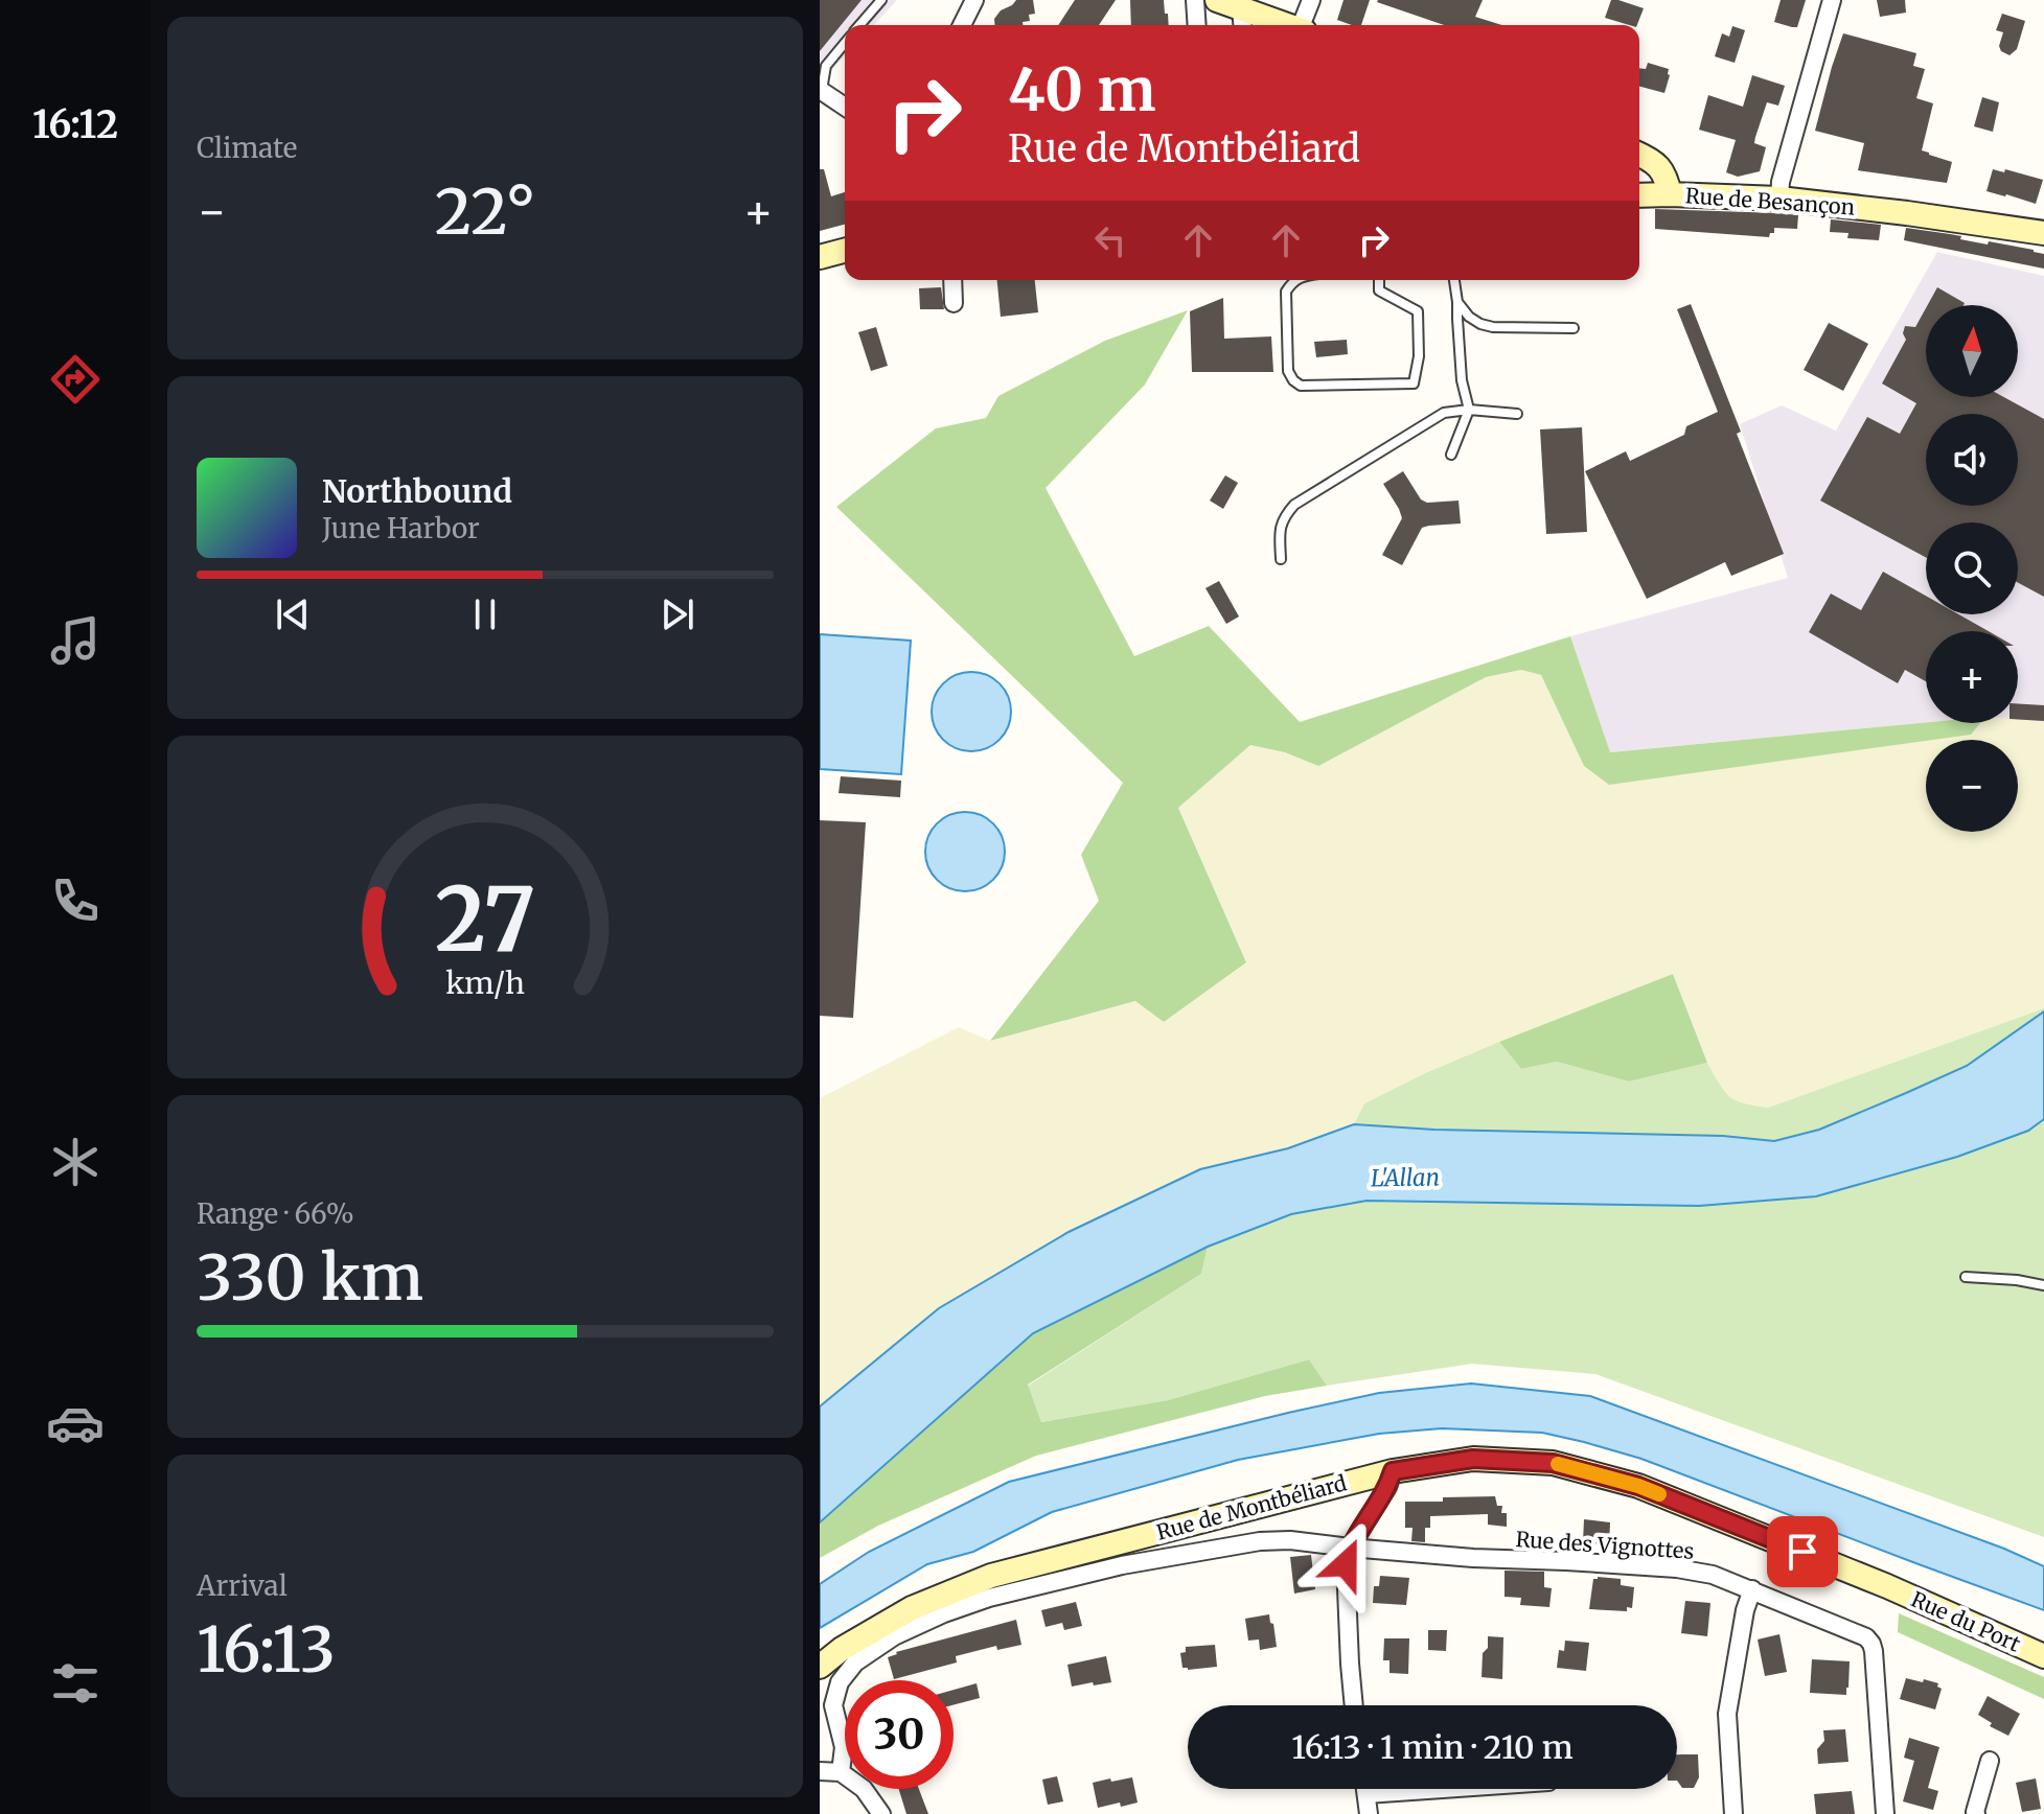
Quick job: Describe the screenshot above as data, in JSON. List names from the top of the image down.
{
  "streets": {
    "main road": ["Rue de Besançon", "Rue de Montbéliard", "Rue du Port"],
    "street": ["Rue des Vignottes"]
  },
  "crossings": [
    ["Rue de Montbéliard", "Rue du Port"]
  ],
  "water": ["L'Allan"],
  "north": "top",
  "page": {
    "tabs": "16:12",
    "tile": [
      "Climate",
      ["Range · 66%", "330 km"],
      ["Arrival", "16:13"]
    ],
    "turn": ["40 m", "Rue de Montbéliard"],
    "heat": ["−", "22°", "+"],
    "map_buttons": ["+", "−"],
    "song": ["Northbound", "June Harbor"],
    "limit": "30",
    "trip": "16:13 · 1 min · 210 m",
    "gauge": ["27", "km/h"]
  }
}
